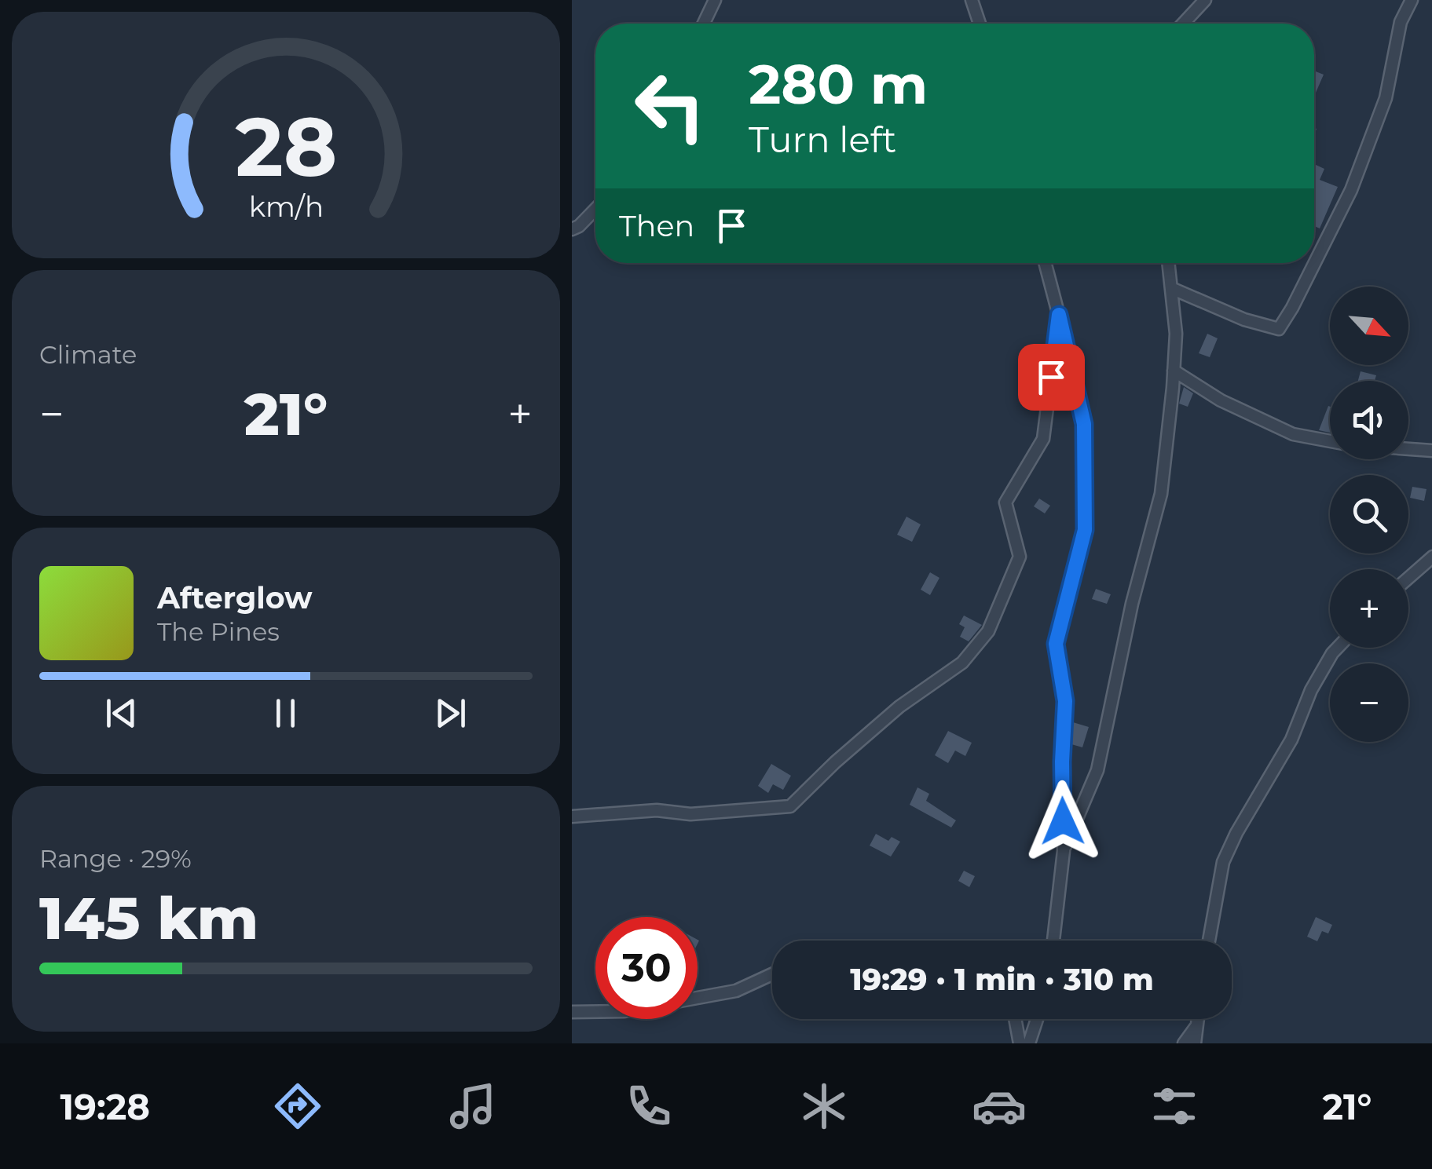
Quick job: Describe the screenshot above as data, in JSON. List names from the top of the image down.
{
  "north": "bottom right",
  "page": {
    "turn": ["280 m", "Turn left"],
    "then": "Then",
    "tile": [
      "Climate",
      ["Range · 29%", "145 km"]
    ],
    "map_buttons": ["+", "−"],
    "heat": ["−", "21°", "+"],
    "song": ["Afterglow", "The Pines"],
    "limit": "30",
    "trip": "19:29 · 1 min · 310 m",
    "tabs": ["19:28", "21°"],
    "gauge": ["28", "km/h"]
  }
}
